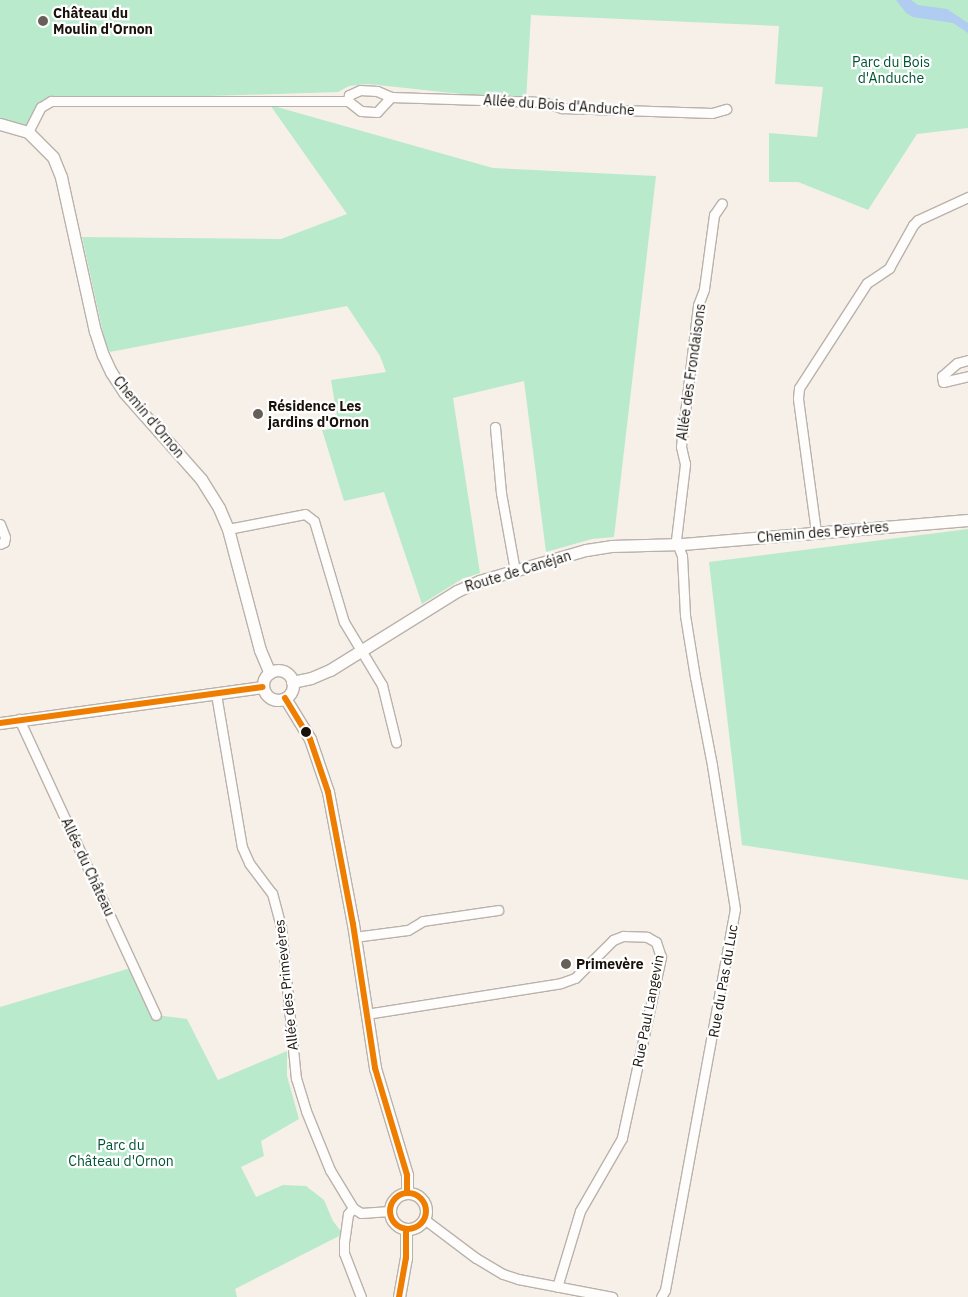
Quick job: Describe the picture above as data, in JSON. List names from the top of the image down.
{
  "streets": {
    "street": [
      "Allée du Bois d'Anduche",
      "Allée des Frondaisons",
      "Chemin d'Ornon",
      "Chemin des Peyrères",
      "Route de Canéjan",
      "Allée du Château",
      "Rue du Pas du Luc",
      "Allée des Primevères",
      "Rue Paul Langevin"
    ]
  },
  "crossings": [
    ["Allée des Frondaisons", "Chemin des Peyrères"],
    ["Allée des Frondaisons", "Route de Canéjan"],
    ["Allée des Frondaisons", "Rue du Pas du Luc"],
    ["Chemin d'Ornon", "Route de Canéjan"],
    ["Chemin des Peyrères", "Route de Canéjan"],
    ["Chemin des Peyrères", "Rue du Pas du Luc"],
    ["Route de Canéjan", "Rue du Pas du Luc"]
  ],
  "parks": ["Parc du Bois d'Anduche", "Parc du Château d'Ornon"],
  "places": ["Château du Moulin d'Ornon", "Résidence Les jardins d'Ornon", "Primevère"]
}
